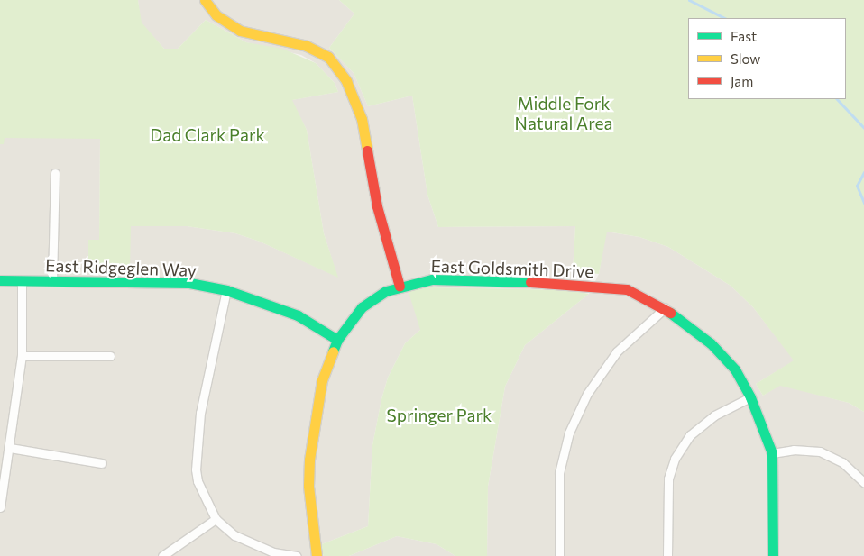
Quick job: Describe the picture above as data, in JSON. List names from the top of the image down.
{
  "streets": {
    "street": ["East Ridgeglen Way", "East Goldsmith Drive"]
  },
  "crossings": [
    ["East Ridgeglen Way", "East Goldsmith Drive"]
  ],
  "parks": ["Middle Fork Natural Area", "Dad Clark Park", "Springer Park"],
  "legend": ["Fast", "Slow", "Jam"]
}
